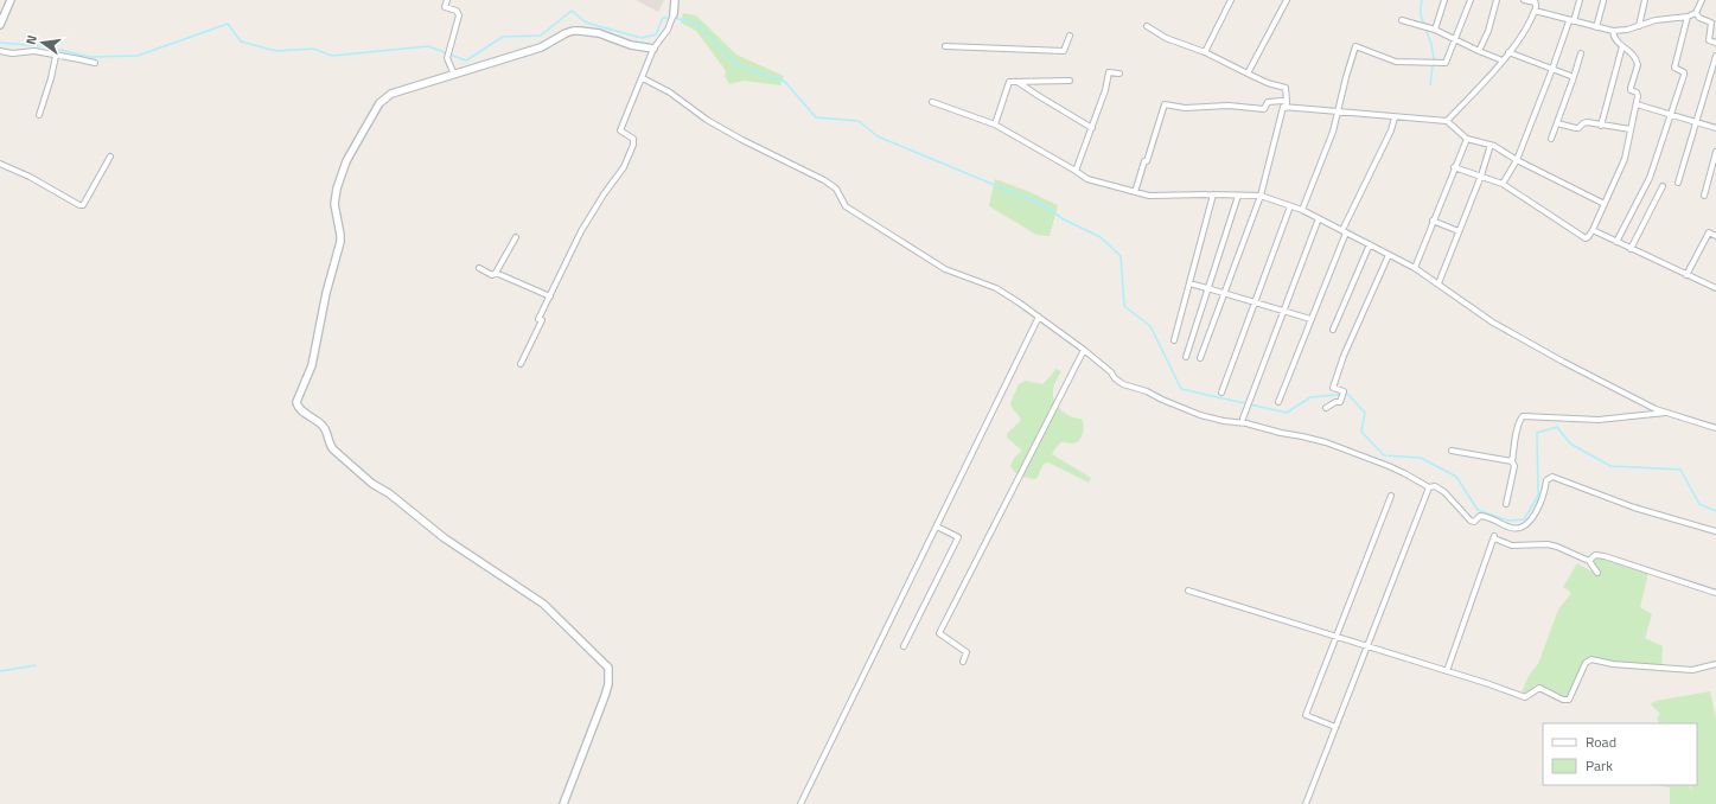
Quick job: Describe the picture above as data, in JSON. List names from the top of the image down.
{
  "legend": ["Road", "Park"],
  "north": "left"
}
